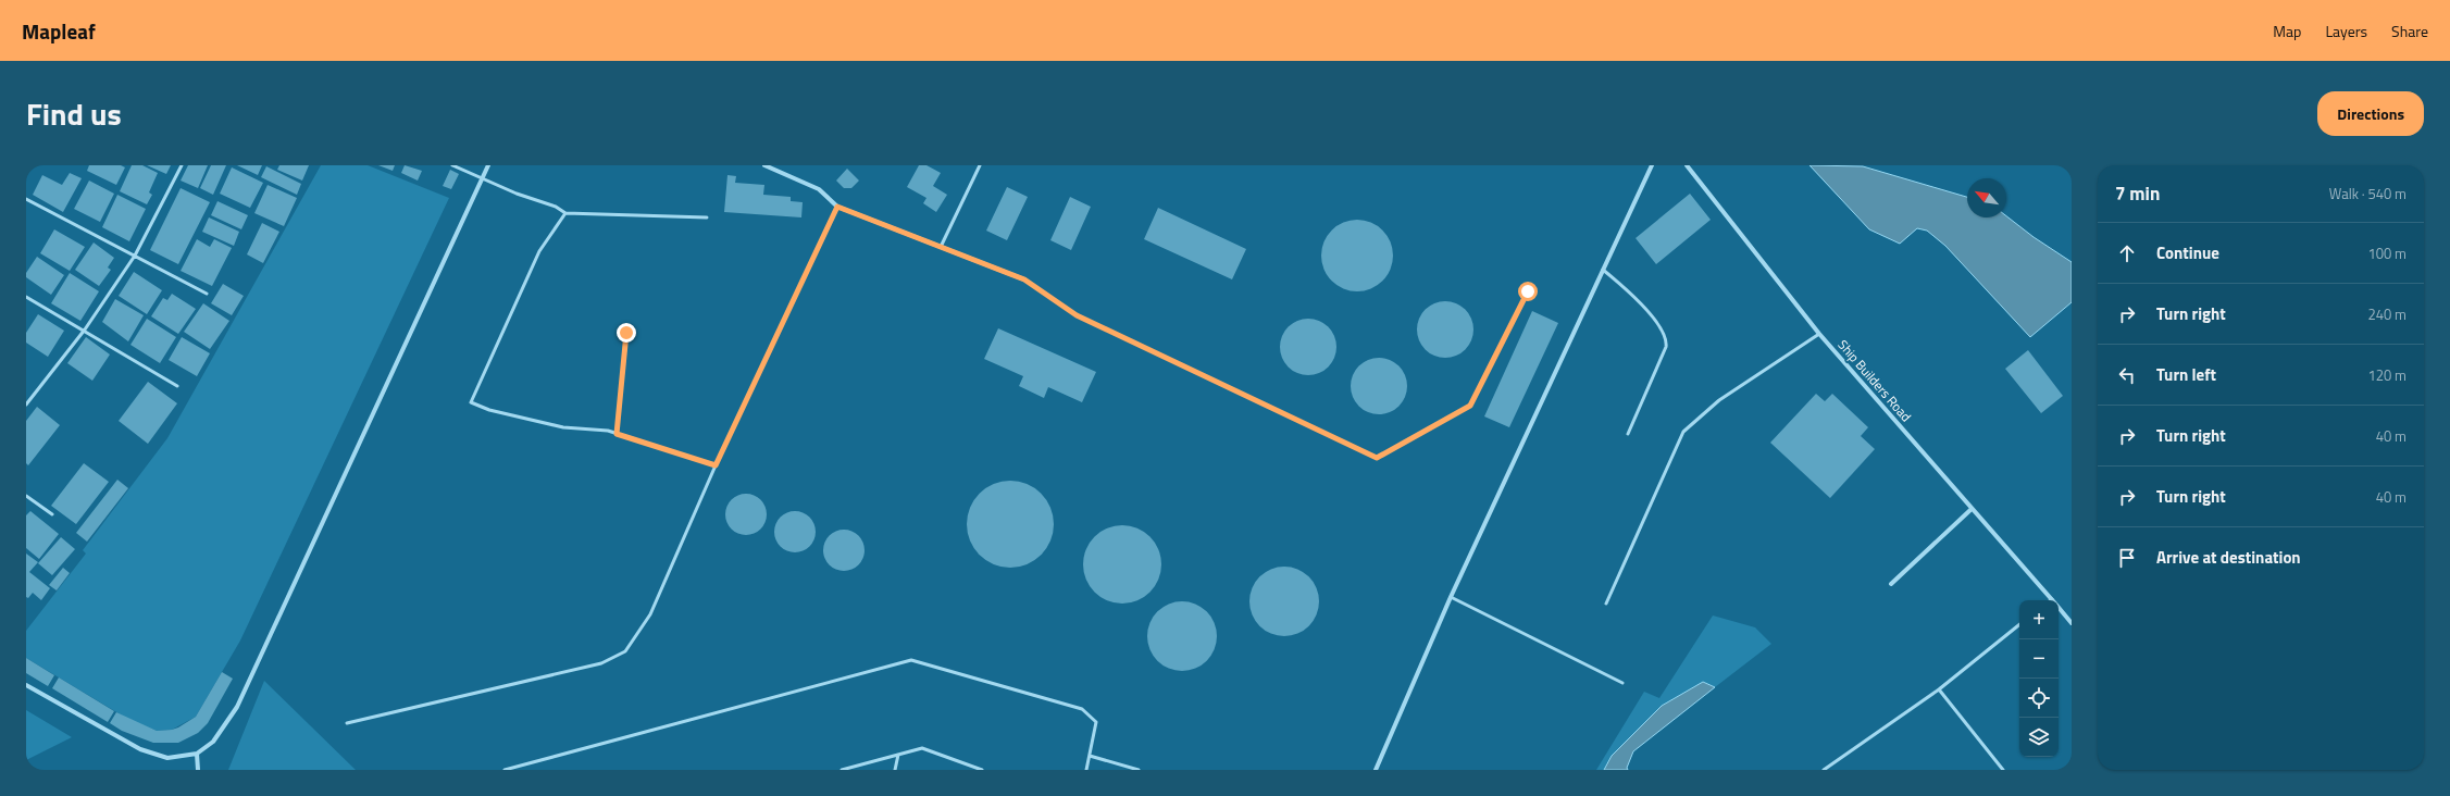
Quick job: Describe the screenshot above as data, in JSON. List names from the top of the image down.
{
  "streets": {
    "street": ["Ship Builders Road"]
  },
  "north": "top left",
  "page": {
    "header": "Mapleaf",
    "nav": ["Map", "Layers", "Share"],
    "title": "Find us",
    "buttons": "Directions",
    "heading": ["7 min", "Walk · 540 m"],
    "list": [
      ["Continue", "100 m"],
      ["Turn right", "240 m"],
      ["Turn left", "120 m"],
      ["Turn right", "40 m"],
      ["Turn right", "40 m"],
      "Arrive at destination"
    ],
    "map_buttons": ["+", "−"]
  }
}
